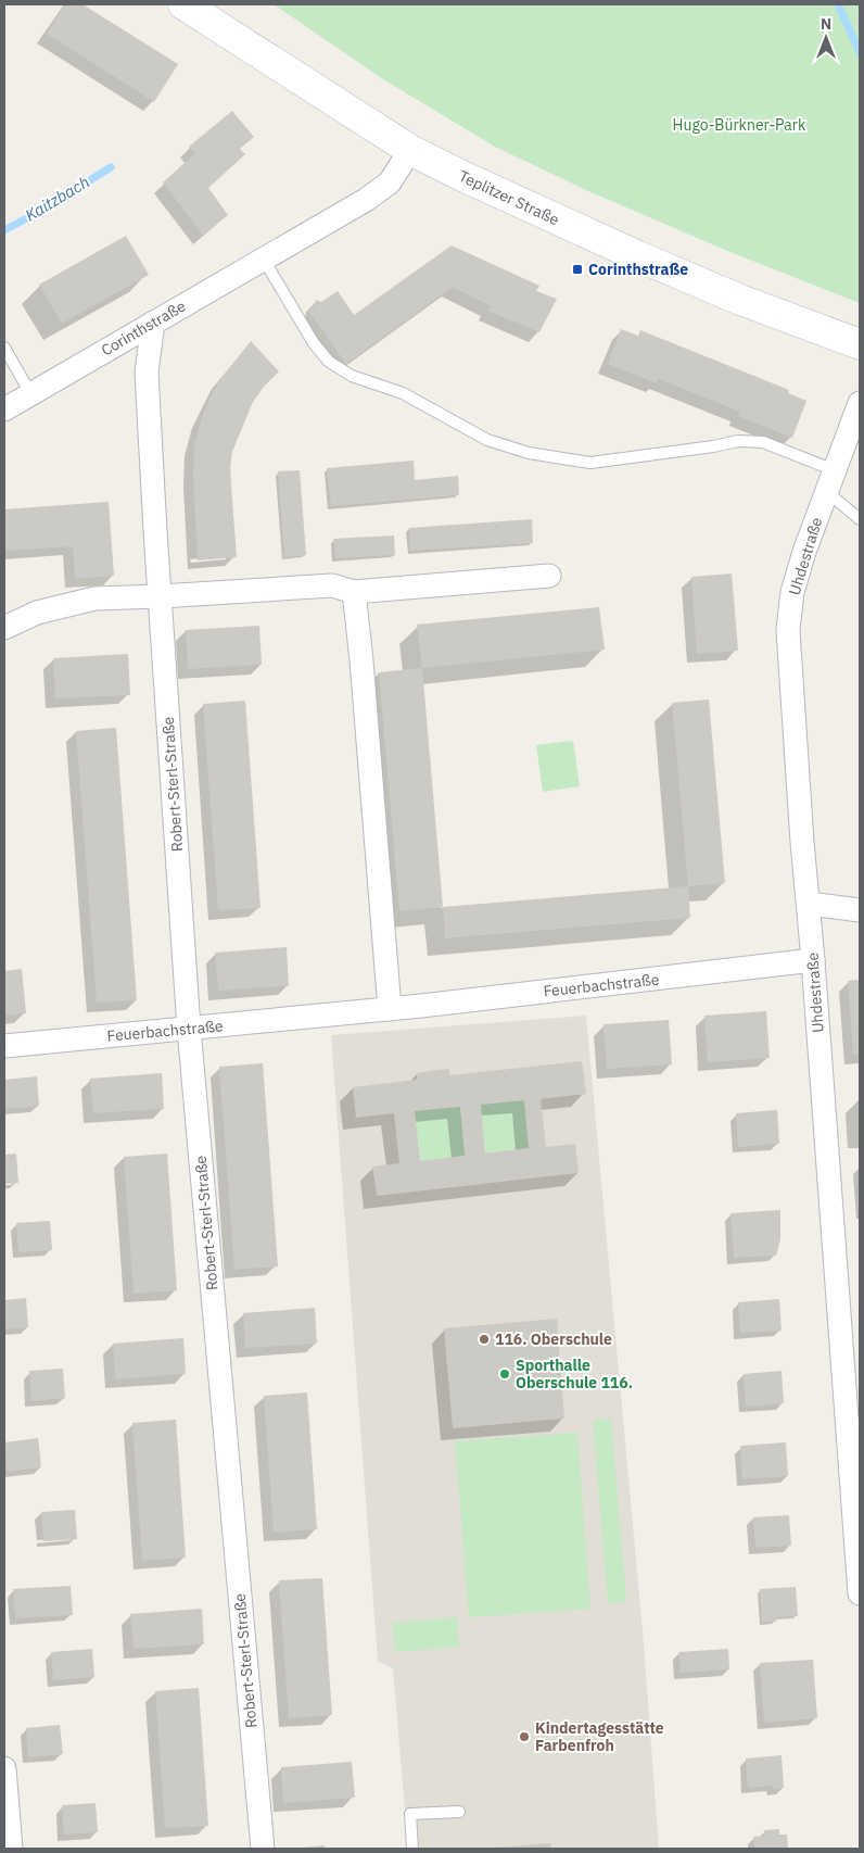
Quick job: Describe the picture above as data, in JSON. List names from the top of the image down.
{
  "streets": {
    "main road": ["Teplitzer Straße"],
    "street": [
      "Corinthstraße",
      "Uhdestraße",
      "Robert-Sterl-Straße",
      "Feuerbachstraße"
    ]
  },
  "crossings": [
    ["Teplitzer Straße", "Corinthstraße"],
    ["Corinthstraße", "Robert-Sterl-Straße"],
    ["Uhdestraße", "Feuerbachstraße"],
    ["Robert-Sterl-Straße", "Feuerbachstraße"]
  ],
  "water": ["Kaitzbach"],
  "parks": ["Hugo-Bürkner-Park"],
  "places": {
    "transit": ["Corinthstraße"],
    "other": ["116. Oberschule", "Sporthalle Oberschule 116.", "Kindertagesstätte Farbenfroh"]
  },
  "north": "top"
}
